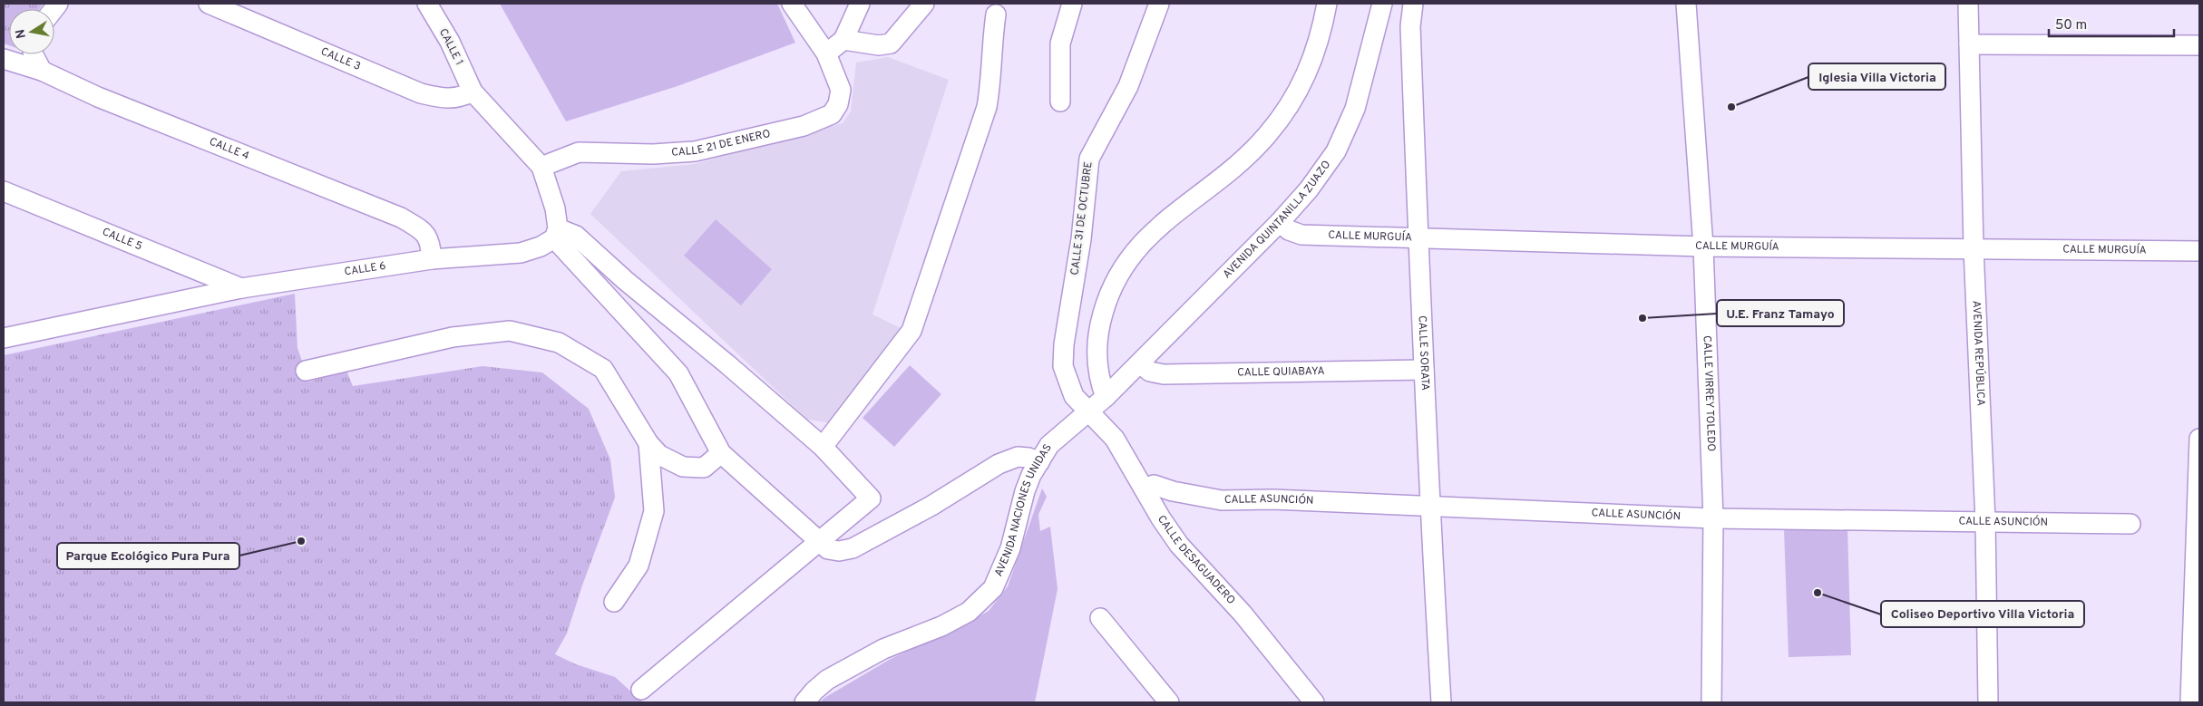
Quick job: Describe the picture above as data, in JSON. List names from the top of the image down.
{
  "streets": {
    "street": [
      "CALLE 1",
      "CALLE 3",
      "CALLE 21 DE ENERO",
      "CALLE 4",
      "CALLE 31 DE OCTUBRE",
      "AVENIDA QUINTANILLA ZUAZO",
      "CALLE MURGUÍA",
      "CALLE 5",
      "CALLE 6",
      "CALLE SORATA",
      "AVENIDA REPÚBLICA",
      "CALLE QUIABAYA",
      "CALLE VIRREY TOLEDO",
      "CALLE ASUNCIÓN",
      "AVENIDA NACIONES UNIDAS",
      "CALLE DESAGUADERO"
    ]
  },
  "crossings": [
    ["CALLE 1", "CALLE 3"],
    ["CALLE 4", "CALLE 6"],
    ["CALLE 31 DE OCTUBRE", "AVENIDA NACIONES UNIDAS"],
    ["CALLE 31 DE OCTUBRE", "CALLE DESAGUADERO"],
    ["AVENIDA QUINTANILLA ZUAZO", "CALLE MURGUÍA"],
    ["AVENIDA QUINTANILLA ZUAZO", "CALLE QUIABAYA"],
    ["AVENIDA QUINTANILLA ZUAZO", "AVENIDA NACIONES UNIDAS"],
    ["CALLE MURGUÍA", "CALLE SORATA"],
    ["CALLE MURGUÍA", "AVENIDA REPÚBLICA"],
    ["CALLE MURGUÍA", "CALLE VIRREY TOLEDO"],
    ["CALLE 5", "CALLE 6"],
    ["CALLE SORATA", "CALLE QUIABAYA"],
    ["CALLE SORATA", "CALLE ASUNCIÓN"],
    ["AVENIDA REPÚBLICA", "CALLE ASUNCIÓN"],
    ["CALLE VIRREY TOLEDO", "CALLE ASUNCIÓN"],
    ["CALLE ASUNCIÓN", "CALLE DESAGUADERO"],
    ["AVENIDA NACIONES UNIDAS", "CALLE DESAGUADERO"]
  ],
  "places": [
    "Iglesia Villa Victoria",
    "U.E. Franz Tamayo",
    "Parque Ecológico Pura Pura",
    "Coliseo Deportivo Villa Victoria"
  ],
  "scale_bar": "50 m",
  "north": "left"
}
